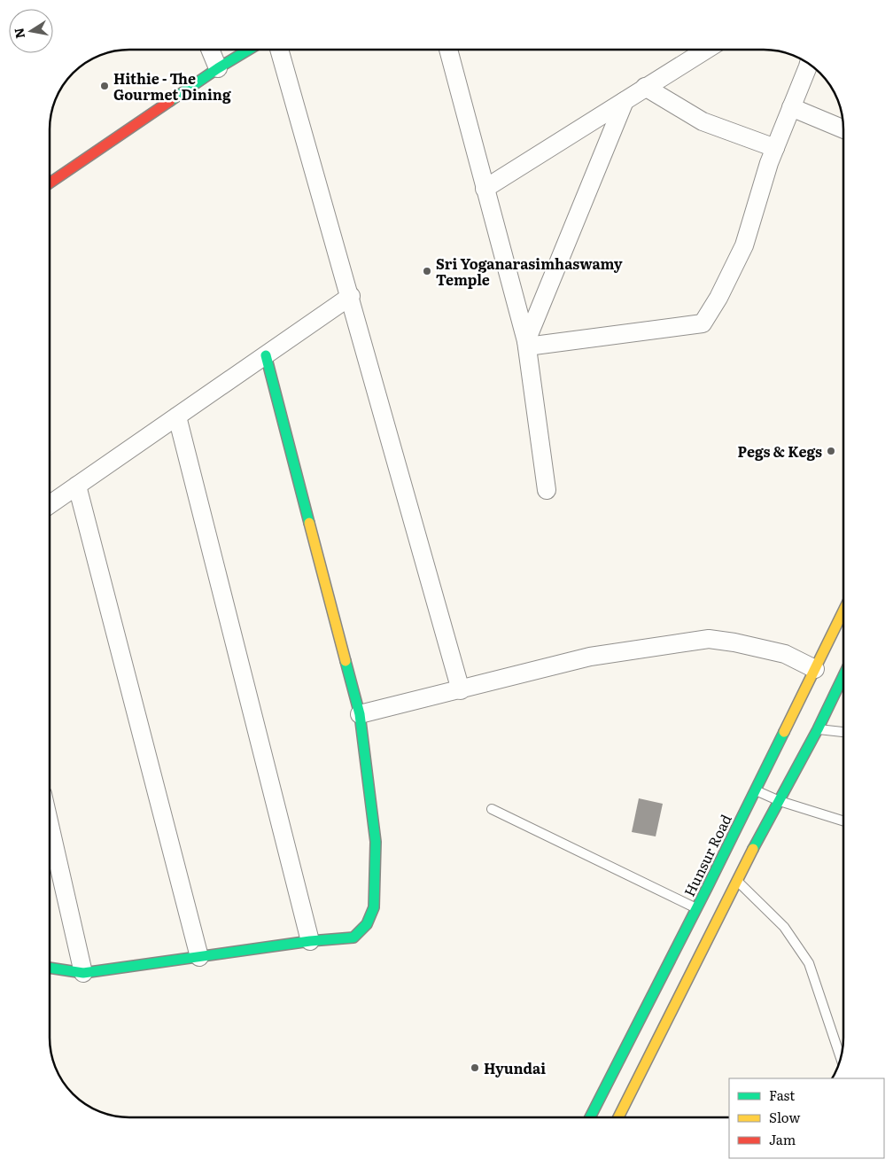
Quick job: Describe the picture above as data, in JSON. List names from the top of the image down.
{
  "streets": {
    "street": ["Hunsur Road"]
  },
  "places": [
    "Hithie - The Gourmet Dining",
    "Sri Yoganarasimhaswamy Temple",
    "Pegs & Kegs",
    "Hyundai"
  ],
  "legend": ["Fast", "Slow", "Jam"],
  "north": "left"
}
